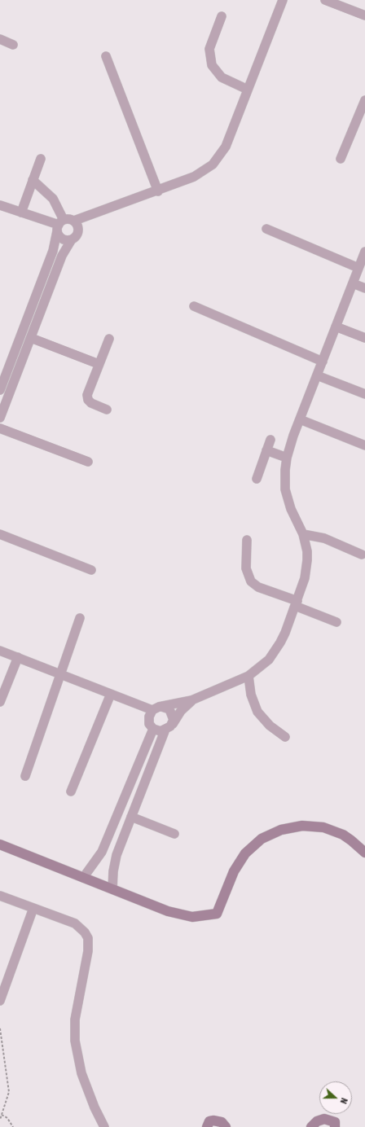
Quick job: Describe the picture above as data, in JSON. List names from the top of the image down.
{
  "north": "right"
}
